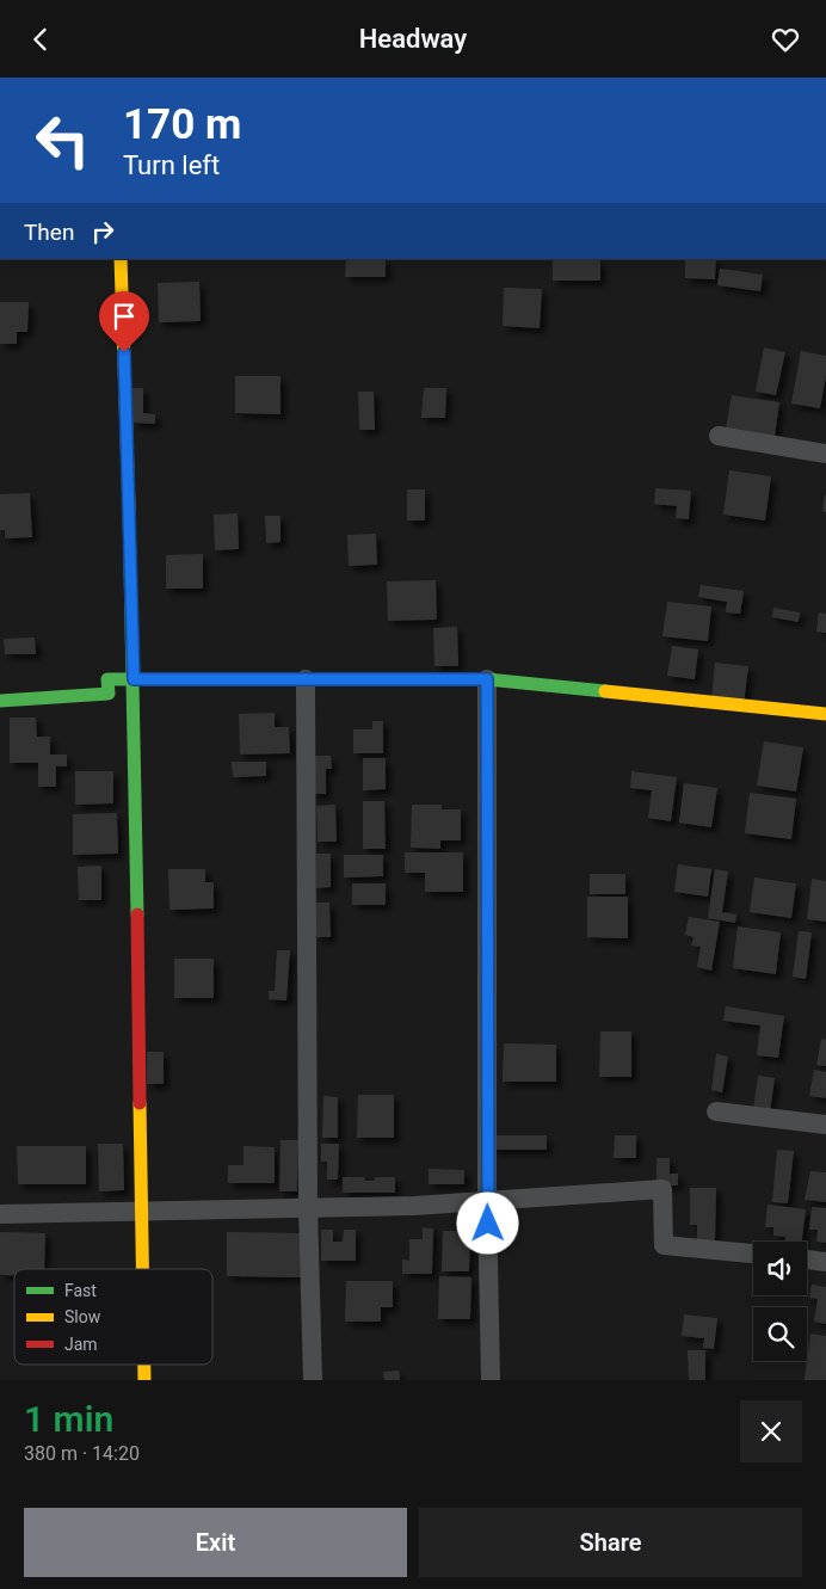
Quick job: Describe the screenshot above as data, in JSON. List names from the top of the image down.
{
  "legend": ["Fast", "Slow", "Jam"],
  "page": {
    "header": "Headway",
    "turn": ["170 m", "Turn left"],
    "then": "Then",
    "heading": ["1 min", "380 m · 14:20"],
    "buttons": ["Exit", "Share"]
  }
}
